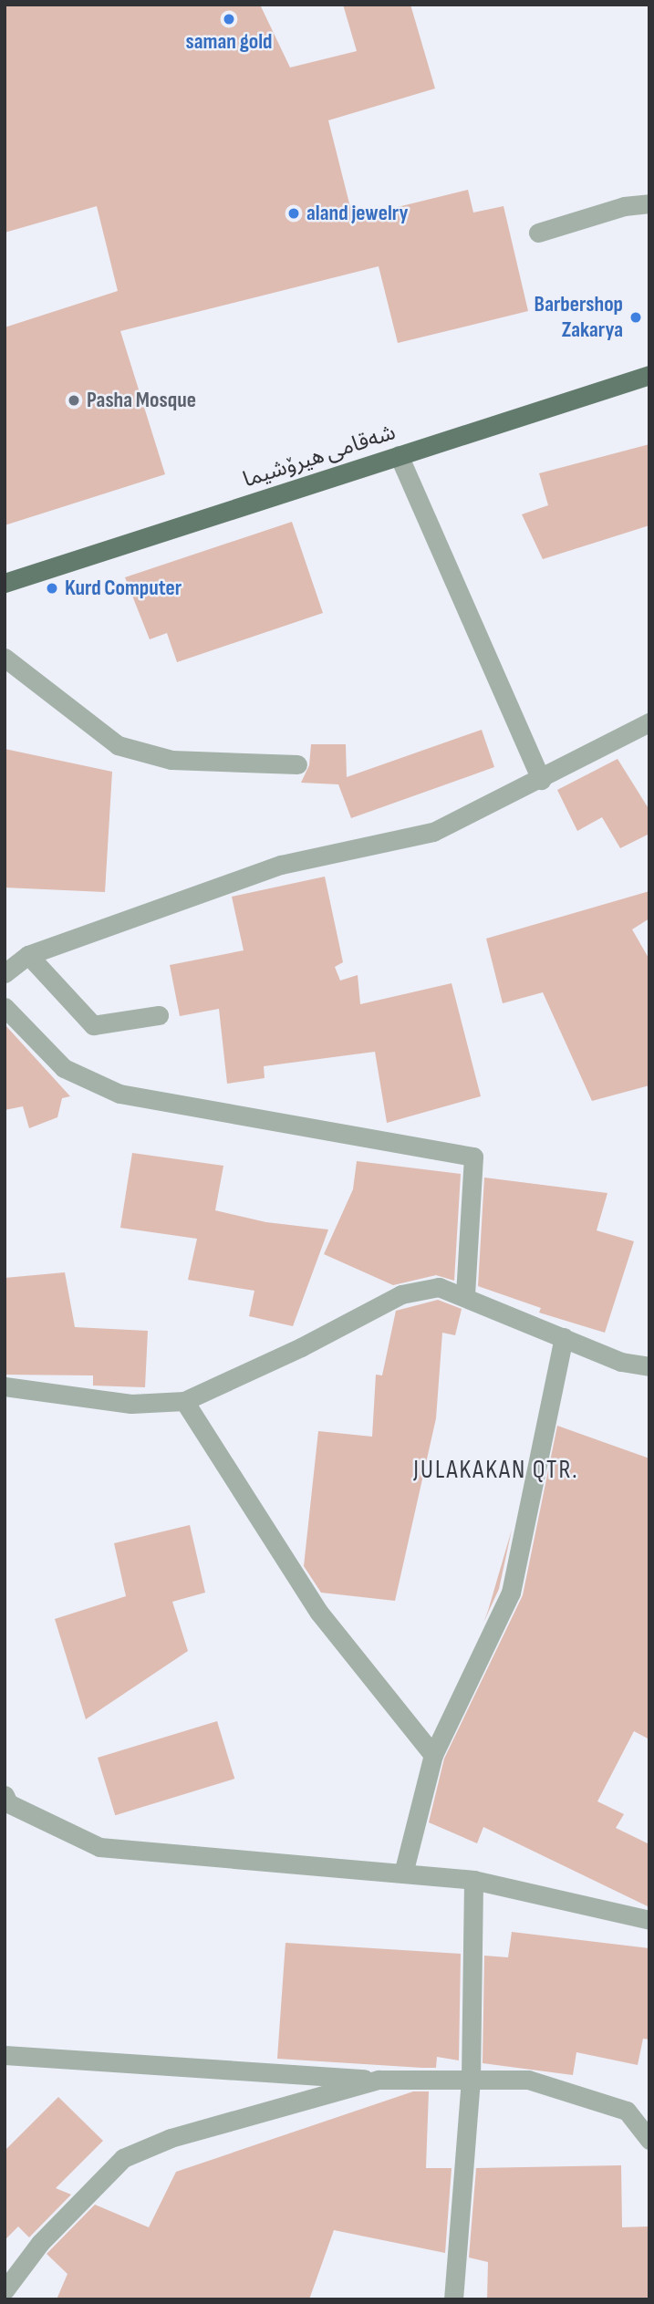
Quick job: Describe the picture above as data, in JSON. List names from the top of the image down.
{
  "streets": {
    "main road": ["شەقامی هیرۆشیما"]
  },
  "districts": ["JULAKAKAN QTR."],
  "places": [
    "saman gold",
    "aland jewelry",
    "Barbershop Zakarya",
    "Pasha Mosque",
    "Kurd Computer"
  ]
}
